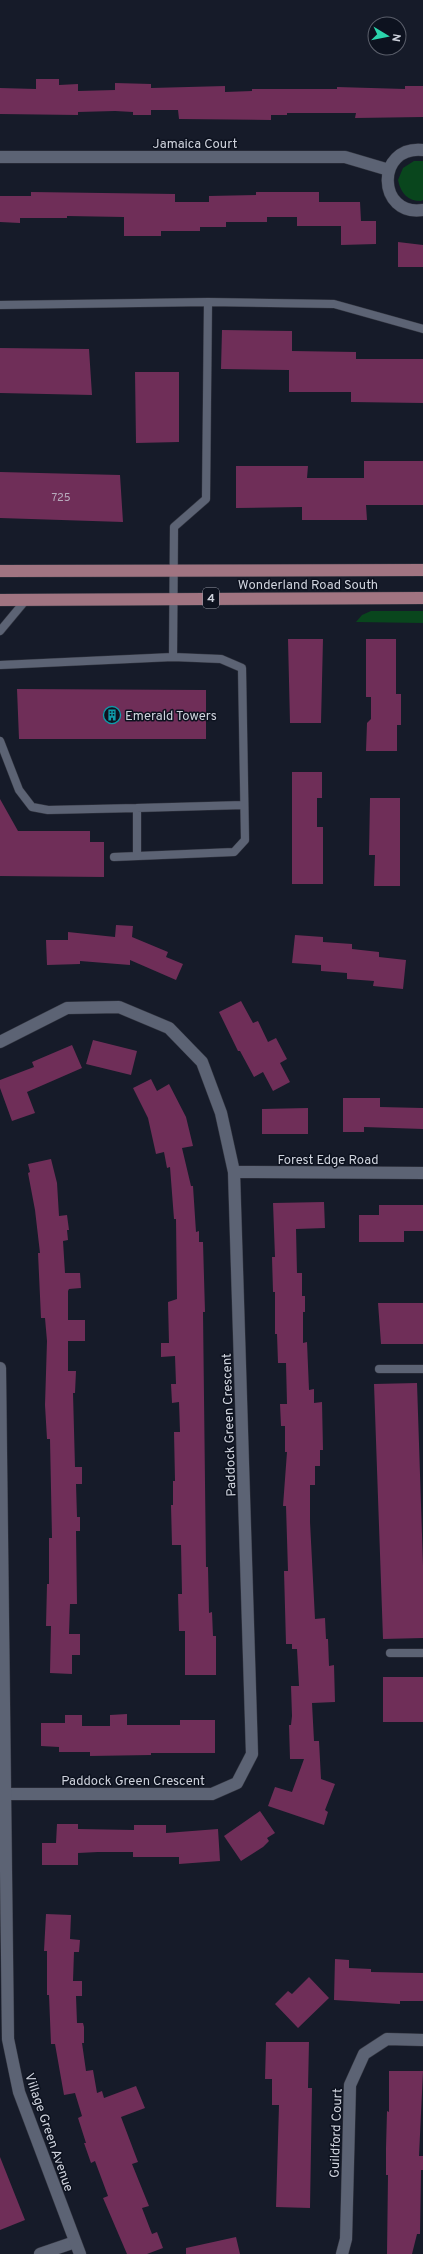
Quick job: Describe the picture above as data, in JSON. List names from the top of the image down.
{
  "streets": {
    "main road": ["Wonderland Road South", "4"],
    "street": [
      "Jamaica Court",
      "Forest Edge Road",
      "Paddock Green Crescent",
      "Village Green Avenue",
      "Guildford Court"
    ]
  },
  "crossings": [
    ["Forest Edge Road", "Paddock Green Crescent"],
    ["Paddock Green Crescent", "Village Green Avenue"]
  ],
  "places": {
    "building": ["Emerald Towers"]
  },
  "house_numbers": ["725"],
  "north": "right"
}
